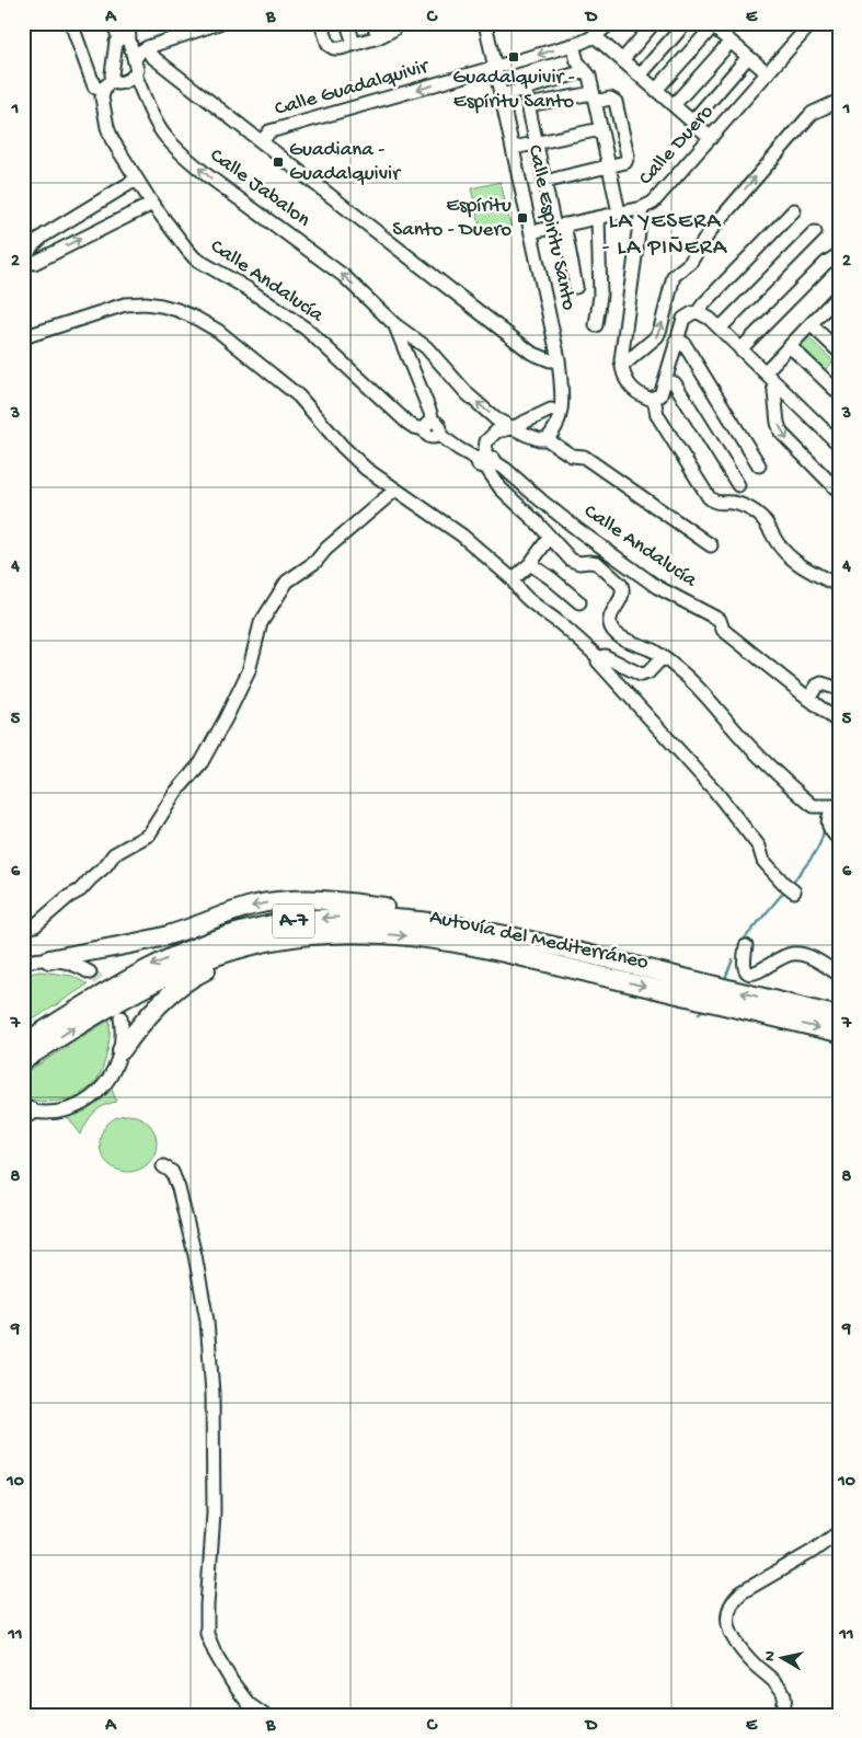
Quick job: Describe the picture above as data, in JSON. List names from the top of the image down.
{
  "streets": {
    "highway": ["A-7", "Autovía del Mediterráneo"],
    "street": [
      "Calle Guadalquivir",
      "Calle Duero",
      "Calle Jabalon",
      "Calle Espiritu Santo",
      "Calle Andalucía"
    ]
  },
  "crossings": [
    ["Calle Guadalquivir", "Calle Espiritu Santo"],
    ["Calle Duero", "Calle Espiritu Santo"],
    ["Calle Jabalon", "Calle Espiritu Santo"]
  ],
  "districts": ["LA YESERA - LA PIÑERA"],
  "places": {
    "transit": ["Guadalquivir - Espíritu Santo", "Guadiana - Guadalquivir", "Espíritu Santo - Duero"]
  },
  "north": "left",
  "grid": {
    "columns": [
      "A",
      "B",
      "C",
      "D",
      "E"
    ],
    "rows": [
      "1",
      "2",
      "3",
      "4",
      "5",
      "6",
      "7",
      "8",
      "9",
      "10",
      "11"
    ]
  }
}
